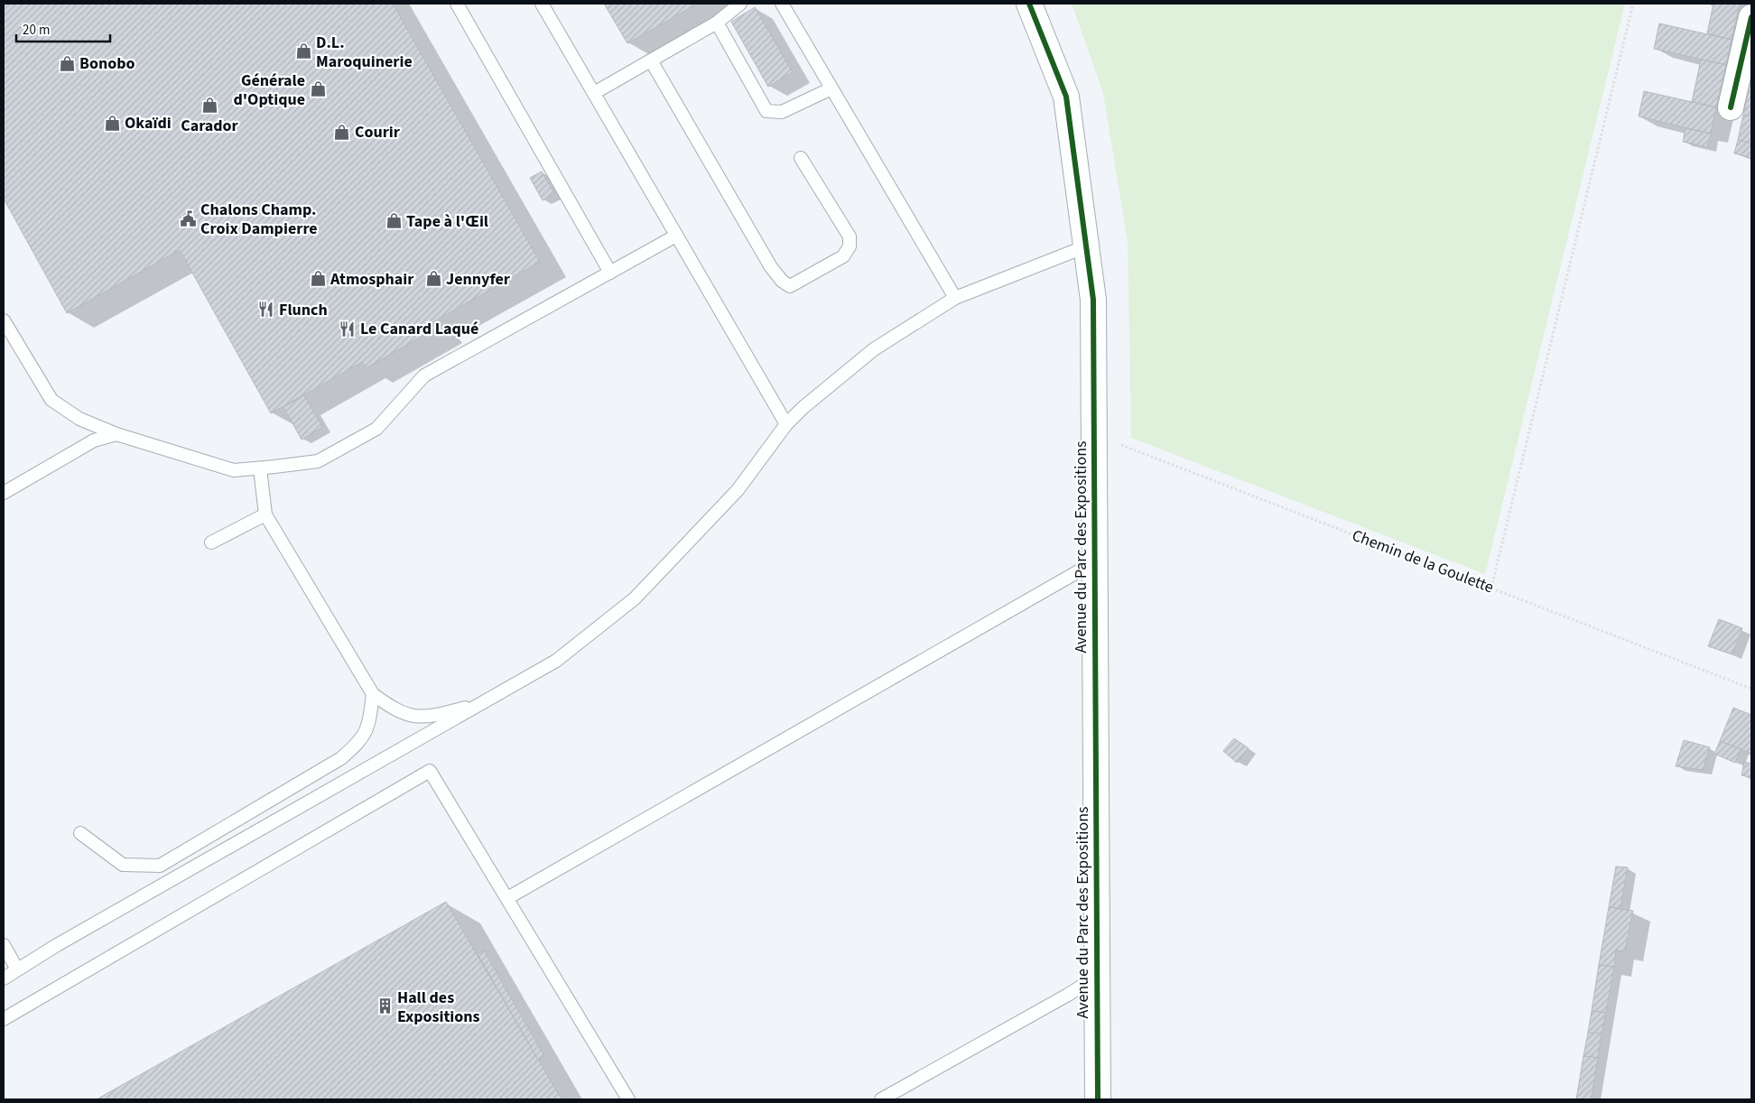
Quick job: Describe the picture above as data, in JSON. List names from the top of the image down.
{
  "streets": {
    "street": ["Avenue du Parc des Expositions"],
    "path": ["Chemin de la Goulette"]
  },
  "crossings": [
    ["Avenue du Parc des Expositions", "Chemin de la Goulette"]
  ],
  "places": {
    "shop": [
      "D.L. Maroquinerie",
      "Bonobo",
      "Générale d'Optique",
      "Carador",
      "Okaïdi",
      "Courir",
      "Tape à l'Œil",
      "Atmosphair",
      "Jennyfer"
    ],
    "public building": ["Chalons Champ. Croix Dampierre"],
    "restaurant": ["Flunch", "Le Canard Laqué"],
    "building": ["Hall des Expositions"]
  },
  "scale_bar": "20 m"
}
